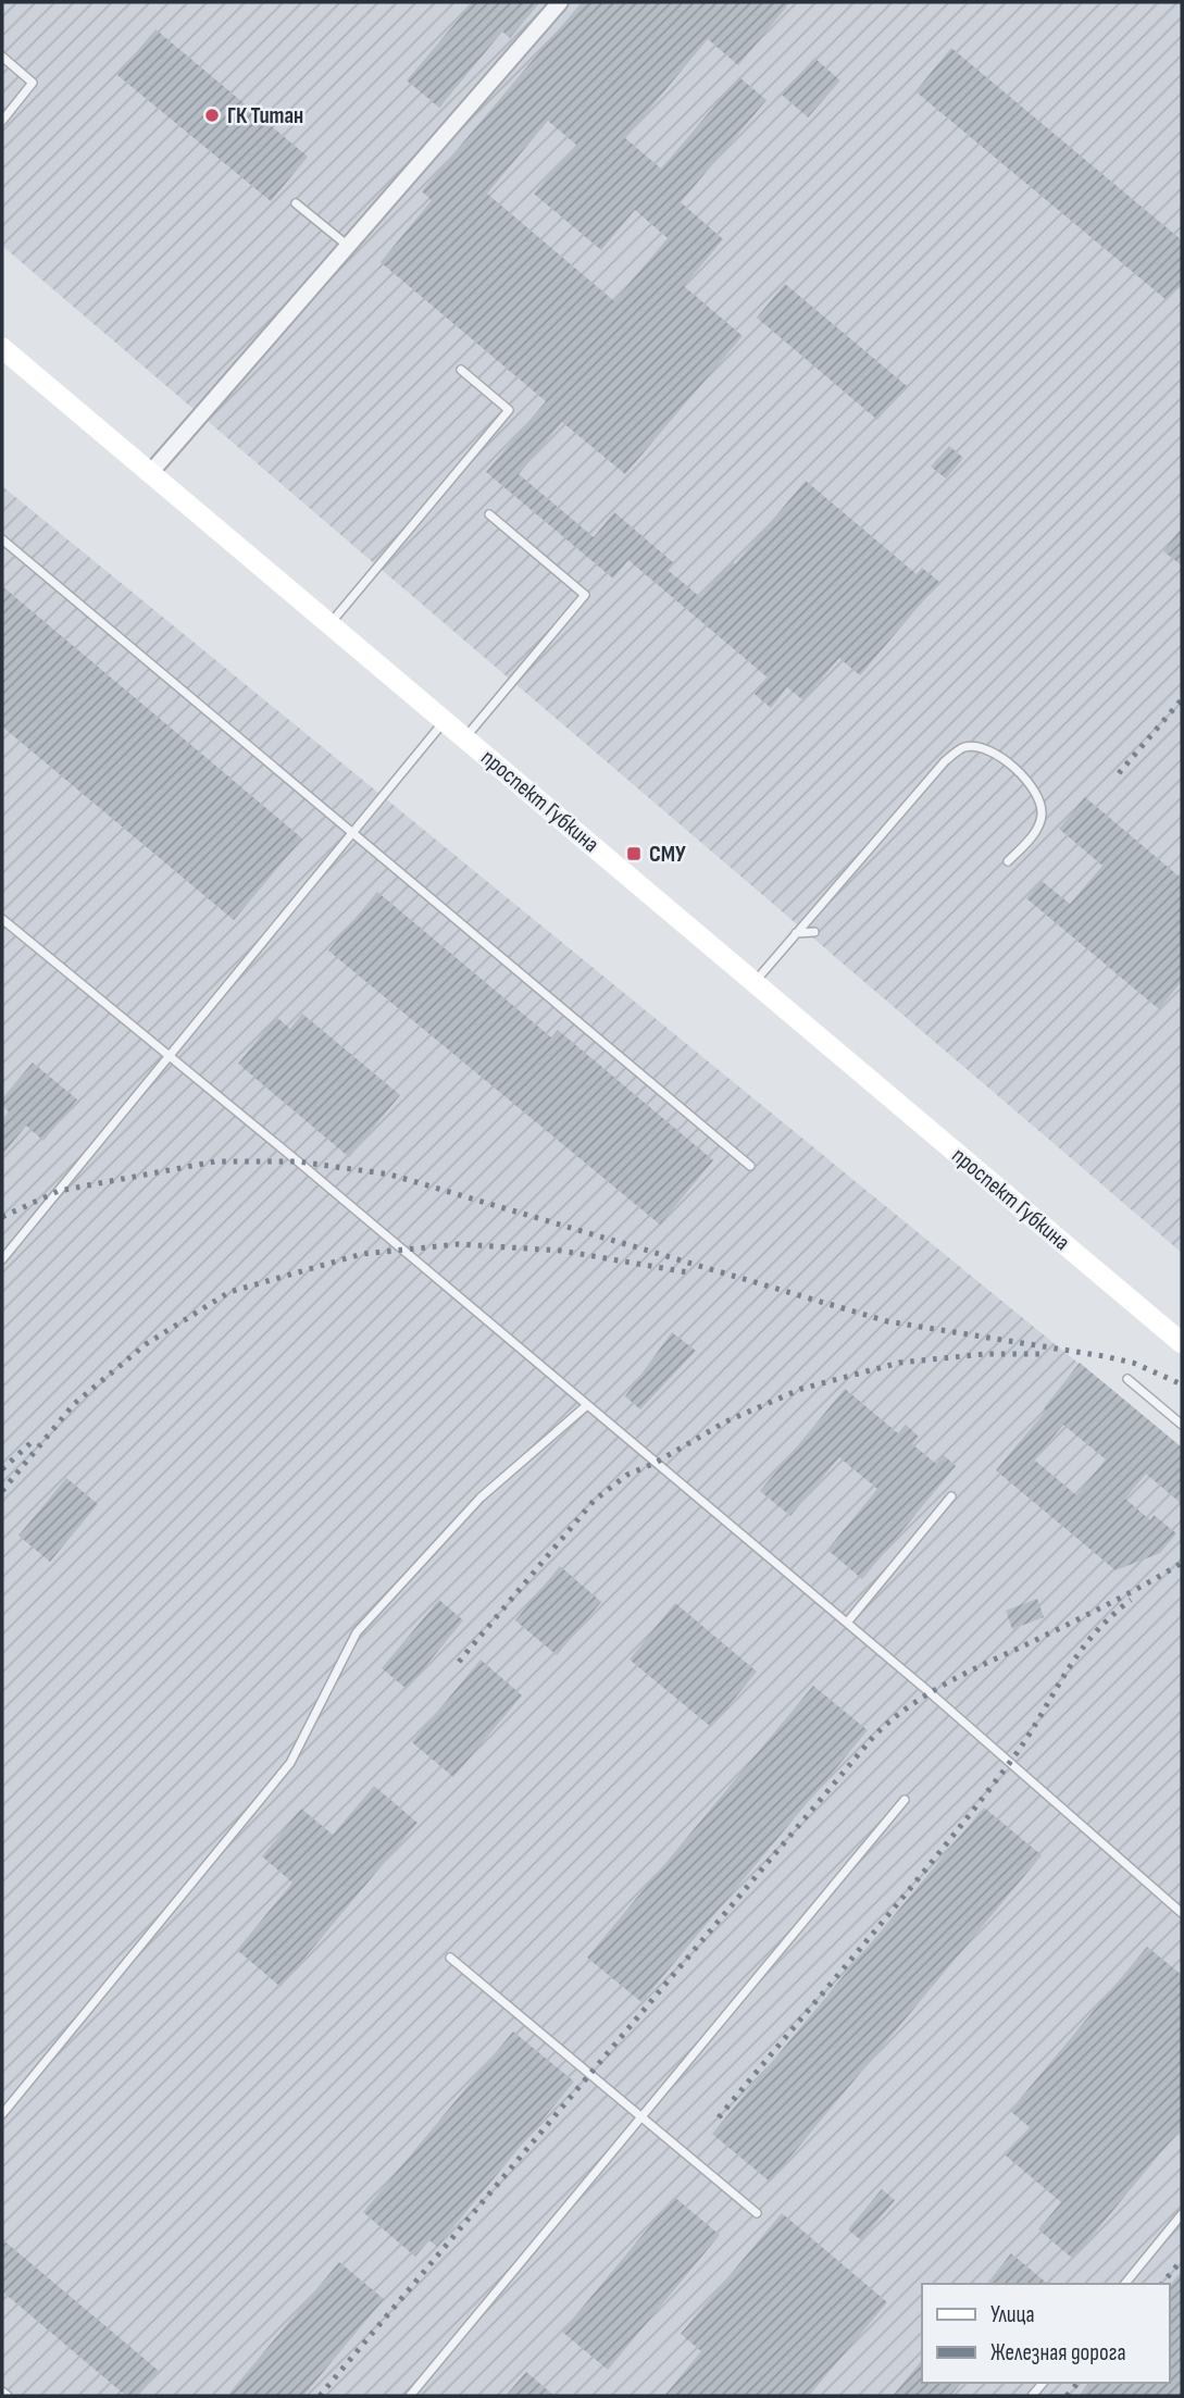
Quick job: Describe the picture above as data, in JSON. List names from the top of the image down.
{
  "streets": {
    "main road": ["проспект Губкина"]
  },
  "places": {
    "other": ["ГК Титан"],
    "transit": ["СМУ"]
  },
  "legend": ["Улица", "Железная дорога"]
}
